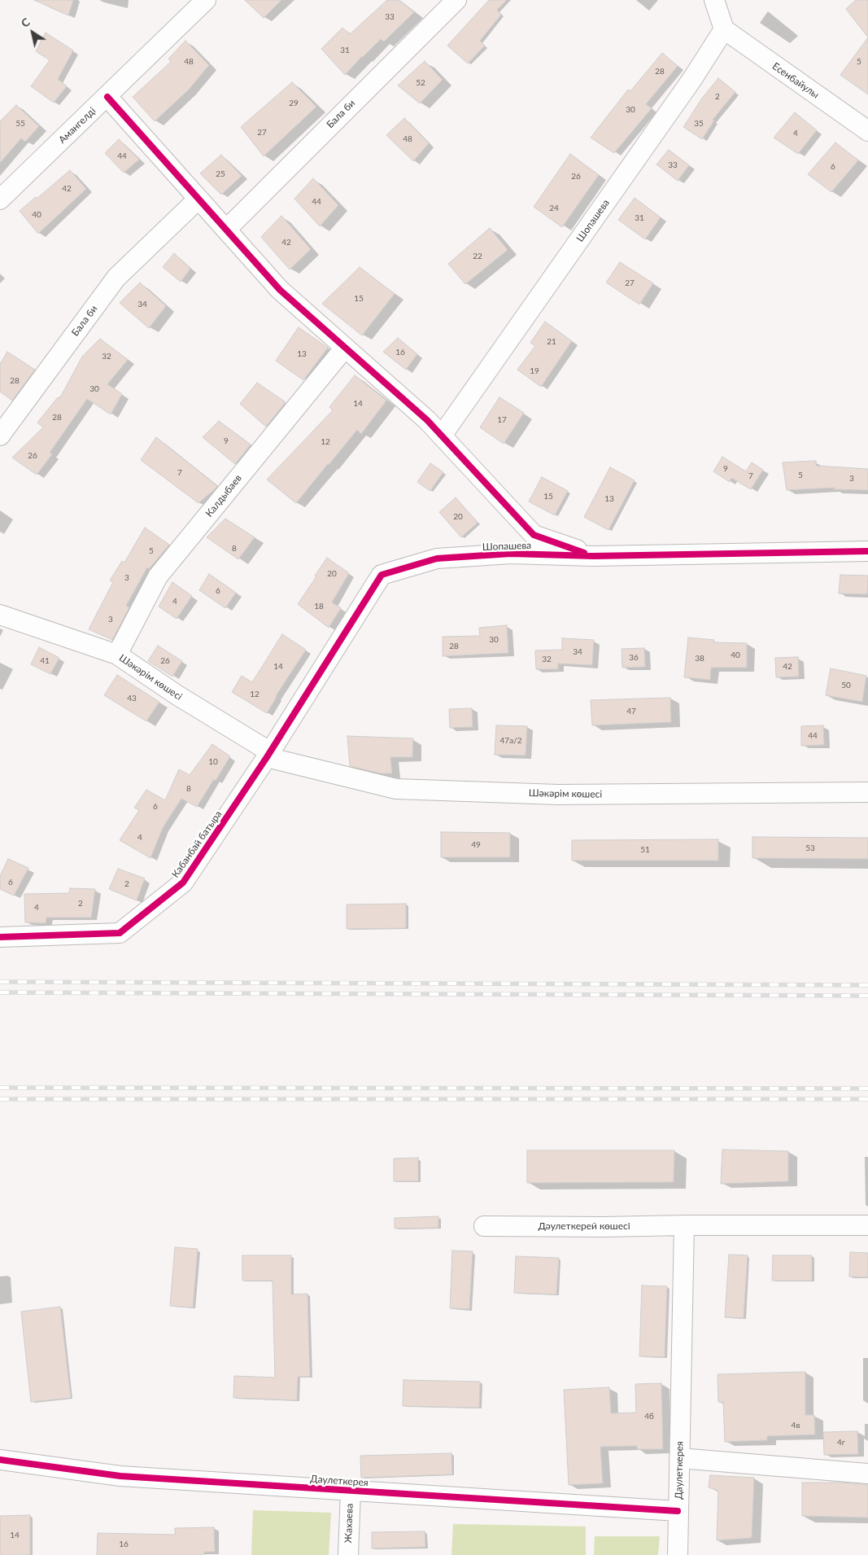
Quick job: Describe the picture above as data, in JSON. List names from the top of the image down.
{
  "streets": {
    "street": [
      "Есенбайулы",
      "Бала би",
      "Амангелді",
      "Шопашева",
      "Калдыбаев",
      "Шәкәрім көшесі",
      "Кабанбай батыра",
      "Дәулеткерей көшесі",
      "Даулеткерея",
      "Жахаева"
    ]
  },
  "crossings": [
    ["Есенбайулы", "Шопашева"],
    ["Шопашева", "Шәкәрім көшесі"],
    ["Шопашева", "Кабанбай батыра"],
    ["Калдыбаев", "Шәкәрім көшесі"],
    ["Шәкәрім көшесі", "Кабанбай батыра"],
    ["Дәулеткерей көшесі", "Даулеткерея"],
    ["Даулеткерея", "Жахаева"]
  ],
  "house_numbers": [
    "33",
    "31",
    "48",
    "5",
    "28",
    "52",
    "2",
    "29",
    "30",
    "55",
    "35",
    "27",
    "4",
    "48",
    "44",
    "33",
    "6",
    "25",
    "26",
    "42",
    "44",
    "24",
    "40",
    "31",
    "42",
    "22",
    "27",
    "15",
    "34",
    "21",
    "16",
    "13",
    "32",
    "19",
    "28",
    "30",
    "14",
    "28",
    "17",
    "9",
    "12",
    "26",
    "9",
    "7",
    "5",
    "7",
    "3",
    "15",
    "13",
    "20",
    "8",
    "5",
    "20",
    "3",
    "6",
    "4",
    "18",
    "3",
    "30",
    "28",
    "34",
    "40",
    "36",
    "38",
    "32",
    "41",
    "26",
    "14",
    "42",
    "50",
    "12",
    "43",
    "47",
    "44",
    "47а/2",
    "10",
    "8",
    "6",
    "4",
    "49",
    "53",
    "51",
    "6",
    "2",
    "2",
    "4",
    "4б",
    "4в",
    "4г",
    "14",
    "16"
  ],
  "north": "top left"
}
